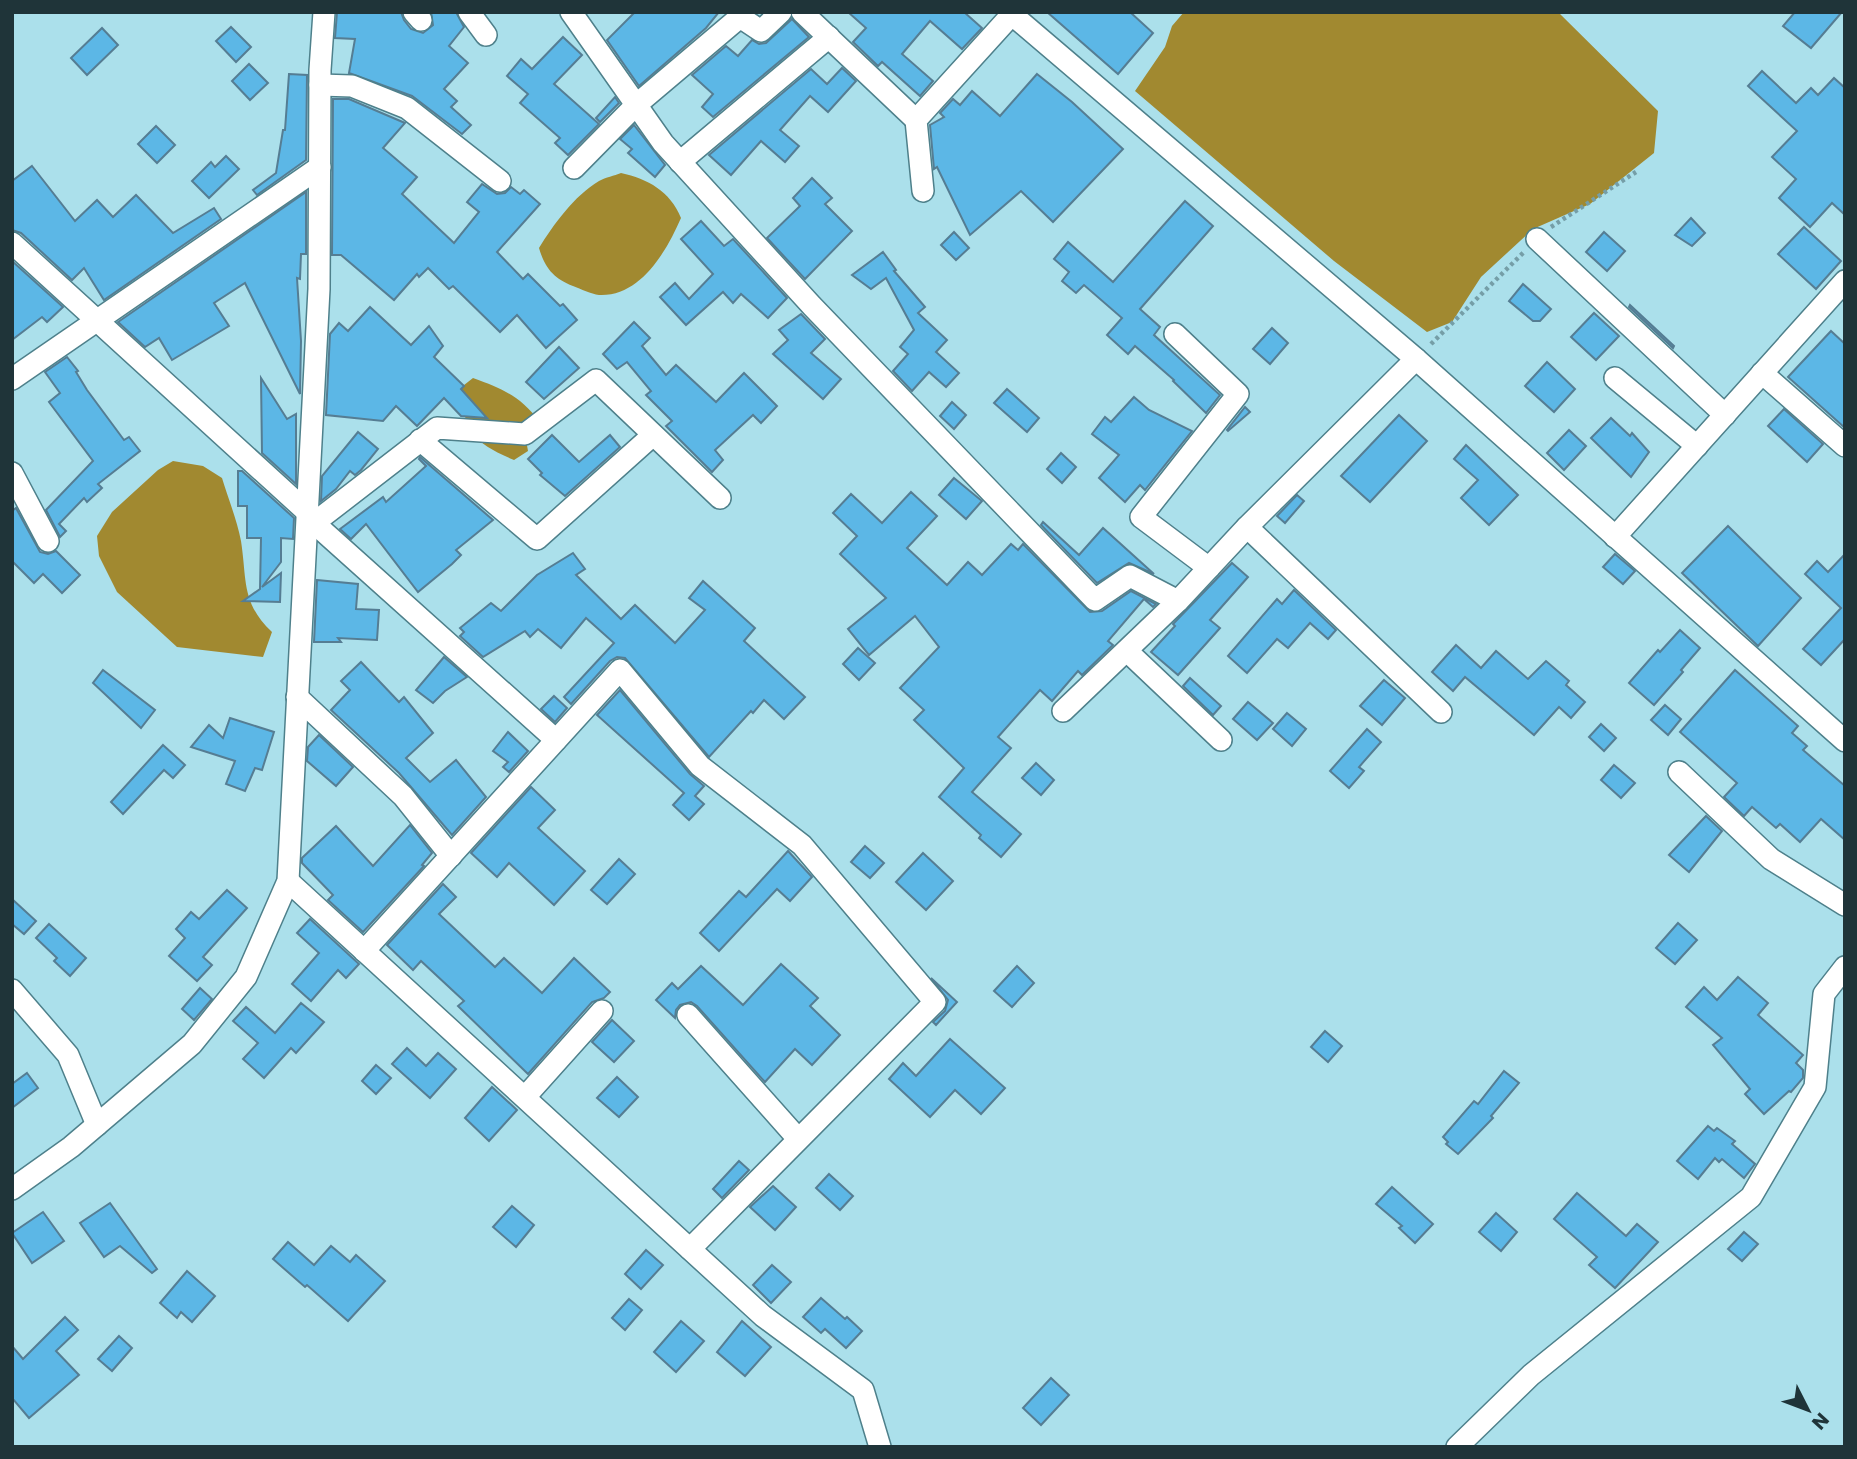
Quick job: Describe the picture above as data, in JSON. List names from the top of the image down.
{
  "north": "bottom right"
}
